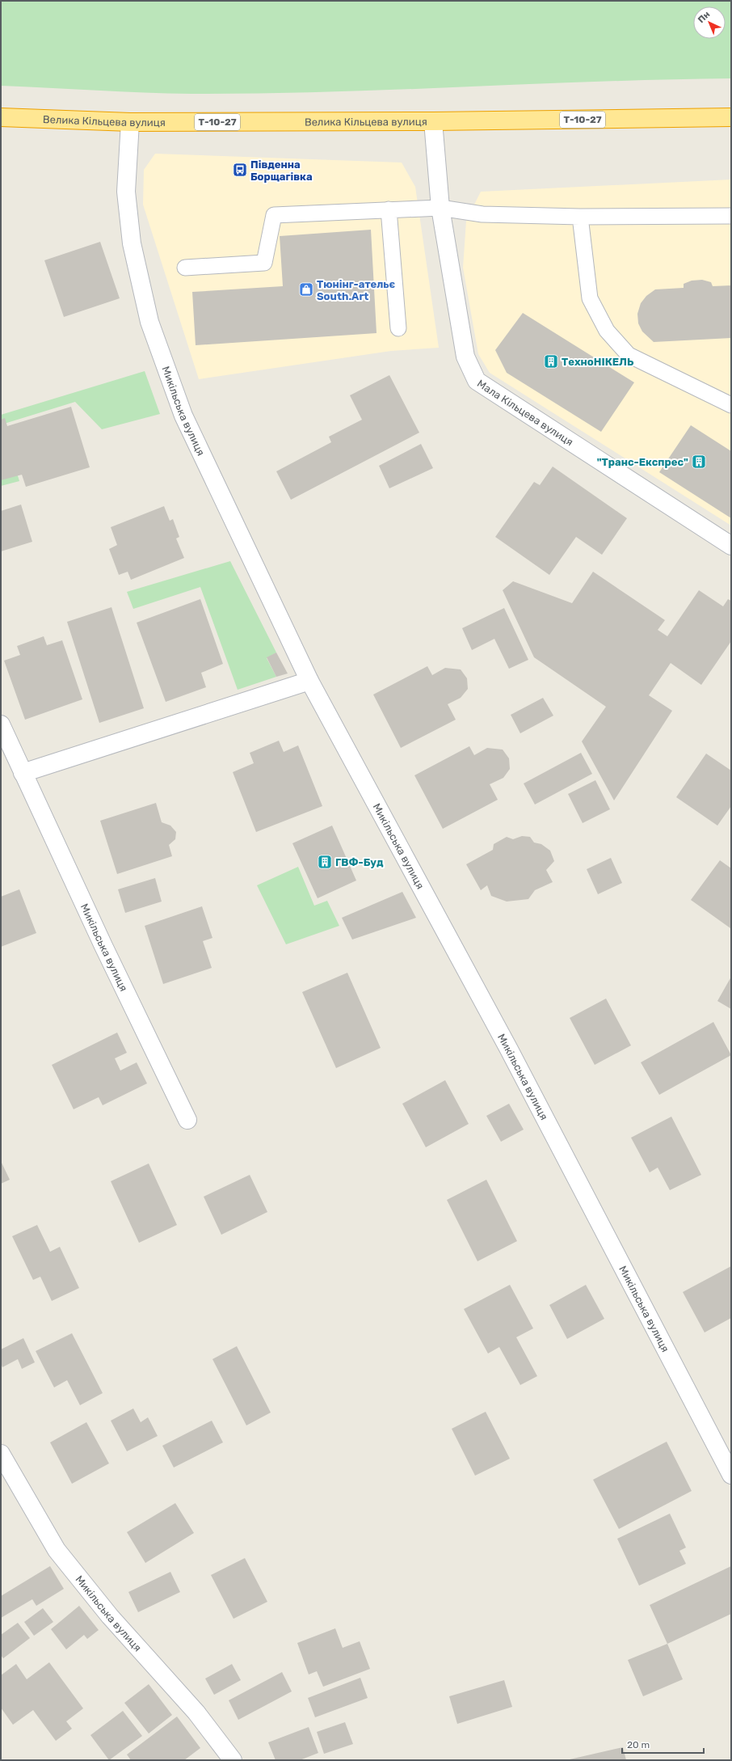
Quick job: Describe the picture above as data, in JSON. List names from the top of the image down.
{
  "streets": {
    "highway": ["Т-10-27", "Велика Кільцева вулиця"],
    "street": ["Микільська вулиця", "Мала Кільцева вулиця"]
  },
  "crossings": [
    ["Велика Кільцева вулиця", "Микільська вулиця"],
    ["Велика Кільцева вулиця", "Мала Кільцева вулиця"]
  ],
  "places": {
    "bus stop": ["Південна Борщагівка"],
    "shop": ["Тюнінг-ательє South.Art"],
    "building": ["ТехноНІКЕЛЬ", "\"Транс-Експрес\"", "ГВФ-Буд"]
  },
  "scale_bar": "20 m",
  "north": "top left"
}
